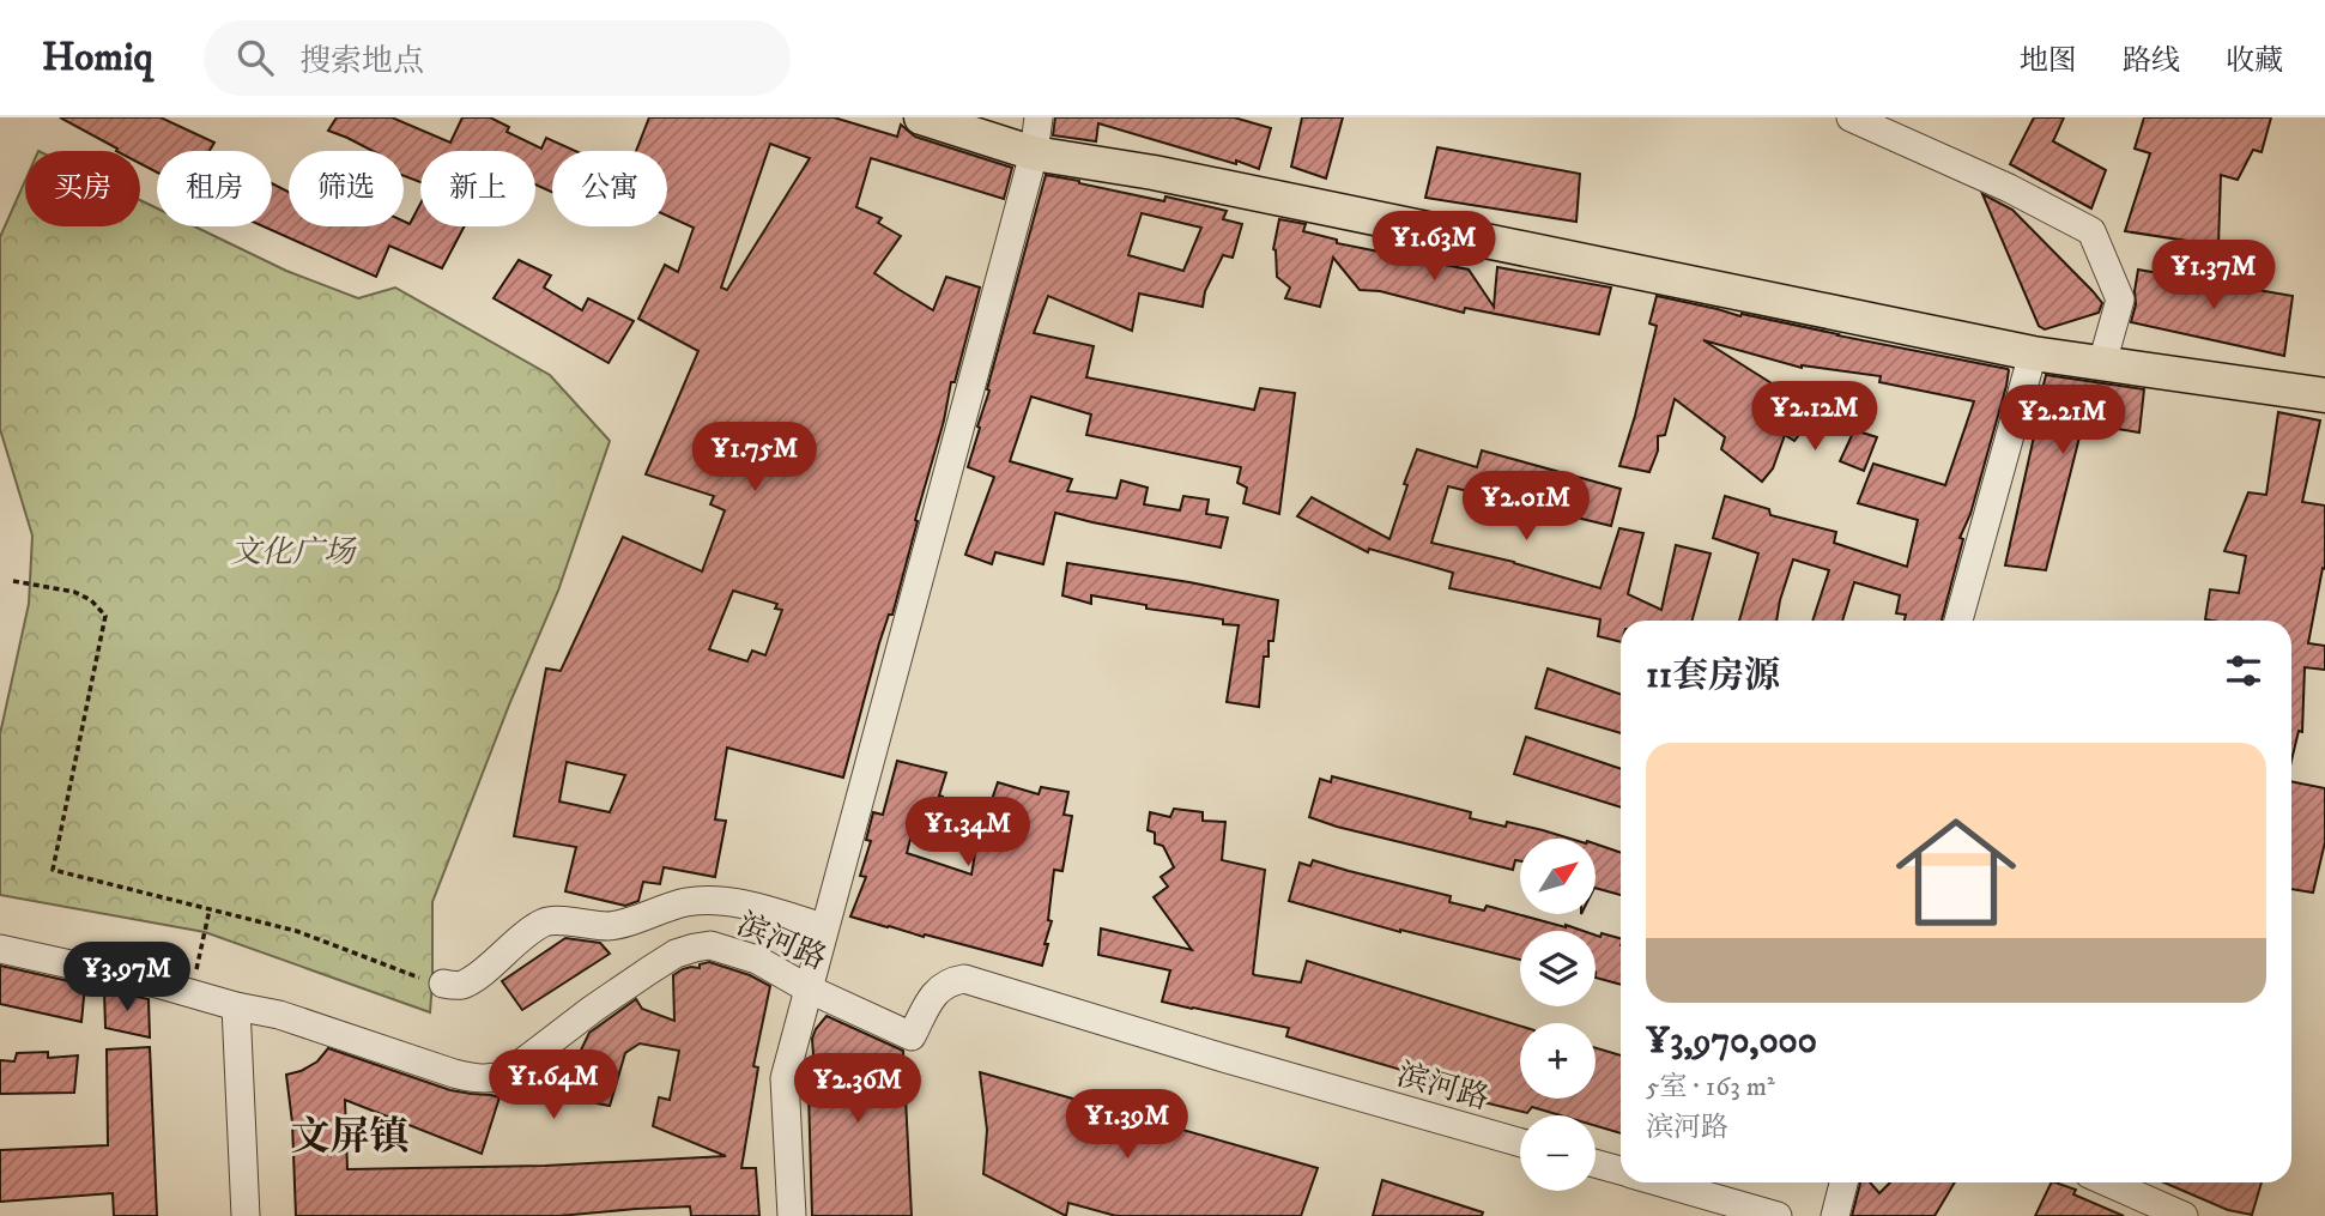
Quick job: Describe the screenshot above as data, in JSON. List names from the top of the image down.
{
  "streets": {
    "street": ["滨河路"]
  },
  "districts": ["文屏镇"],
  "parks": ["文化广场"],
  "north": "top right",
  "page": {
    "header": "Homiq",
    "search": "搜索地点",
    "nav": ["地图", "路线", "收藏"],
    "chip": [
      "买房",
      "租房",
      "筛选",
      "新上",
      "公寓"
    ],
    "price": [
      "¥1.63M",
      "¥1.37M",
      "¥2.12M",
      "¥2.21M",
      "¥1.75M",
      "¥2.01M",
      "¥1.34M",
      "¥3.97M",
      "¥1.64M",
      "¥2.36M",
      "¥1.39M"
    ],
    "heading": "11套房源",
    "list": [
      {
        "name": "¥3,970,000",
        "note": "5室 · 163 m² · 滨河路"
      }
    ],
    "map_buttons": ["+", "−"]
  }
}
